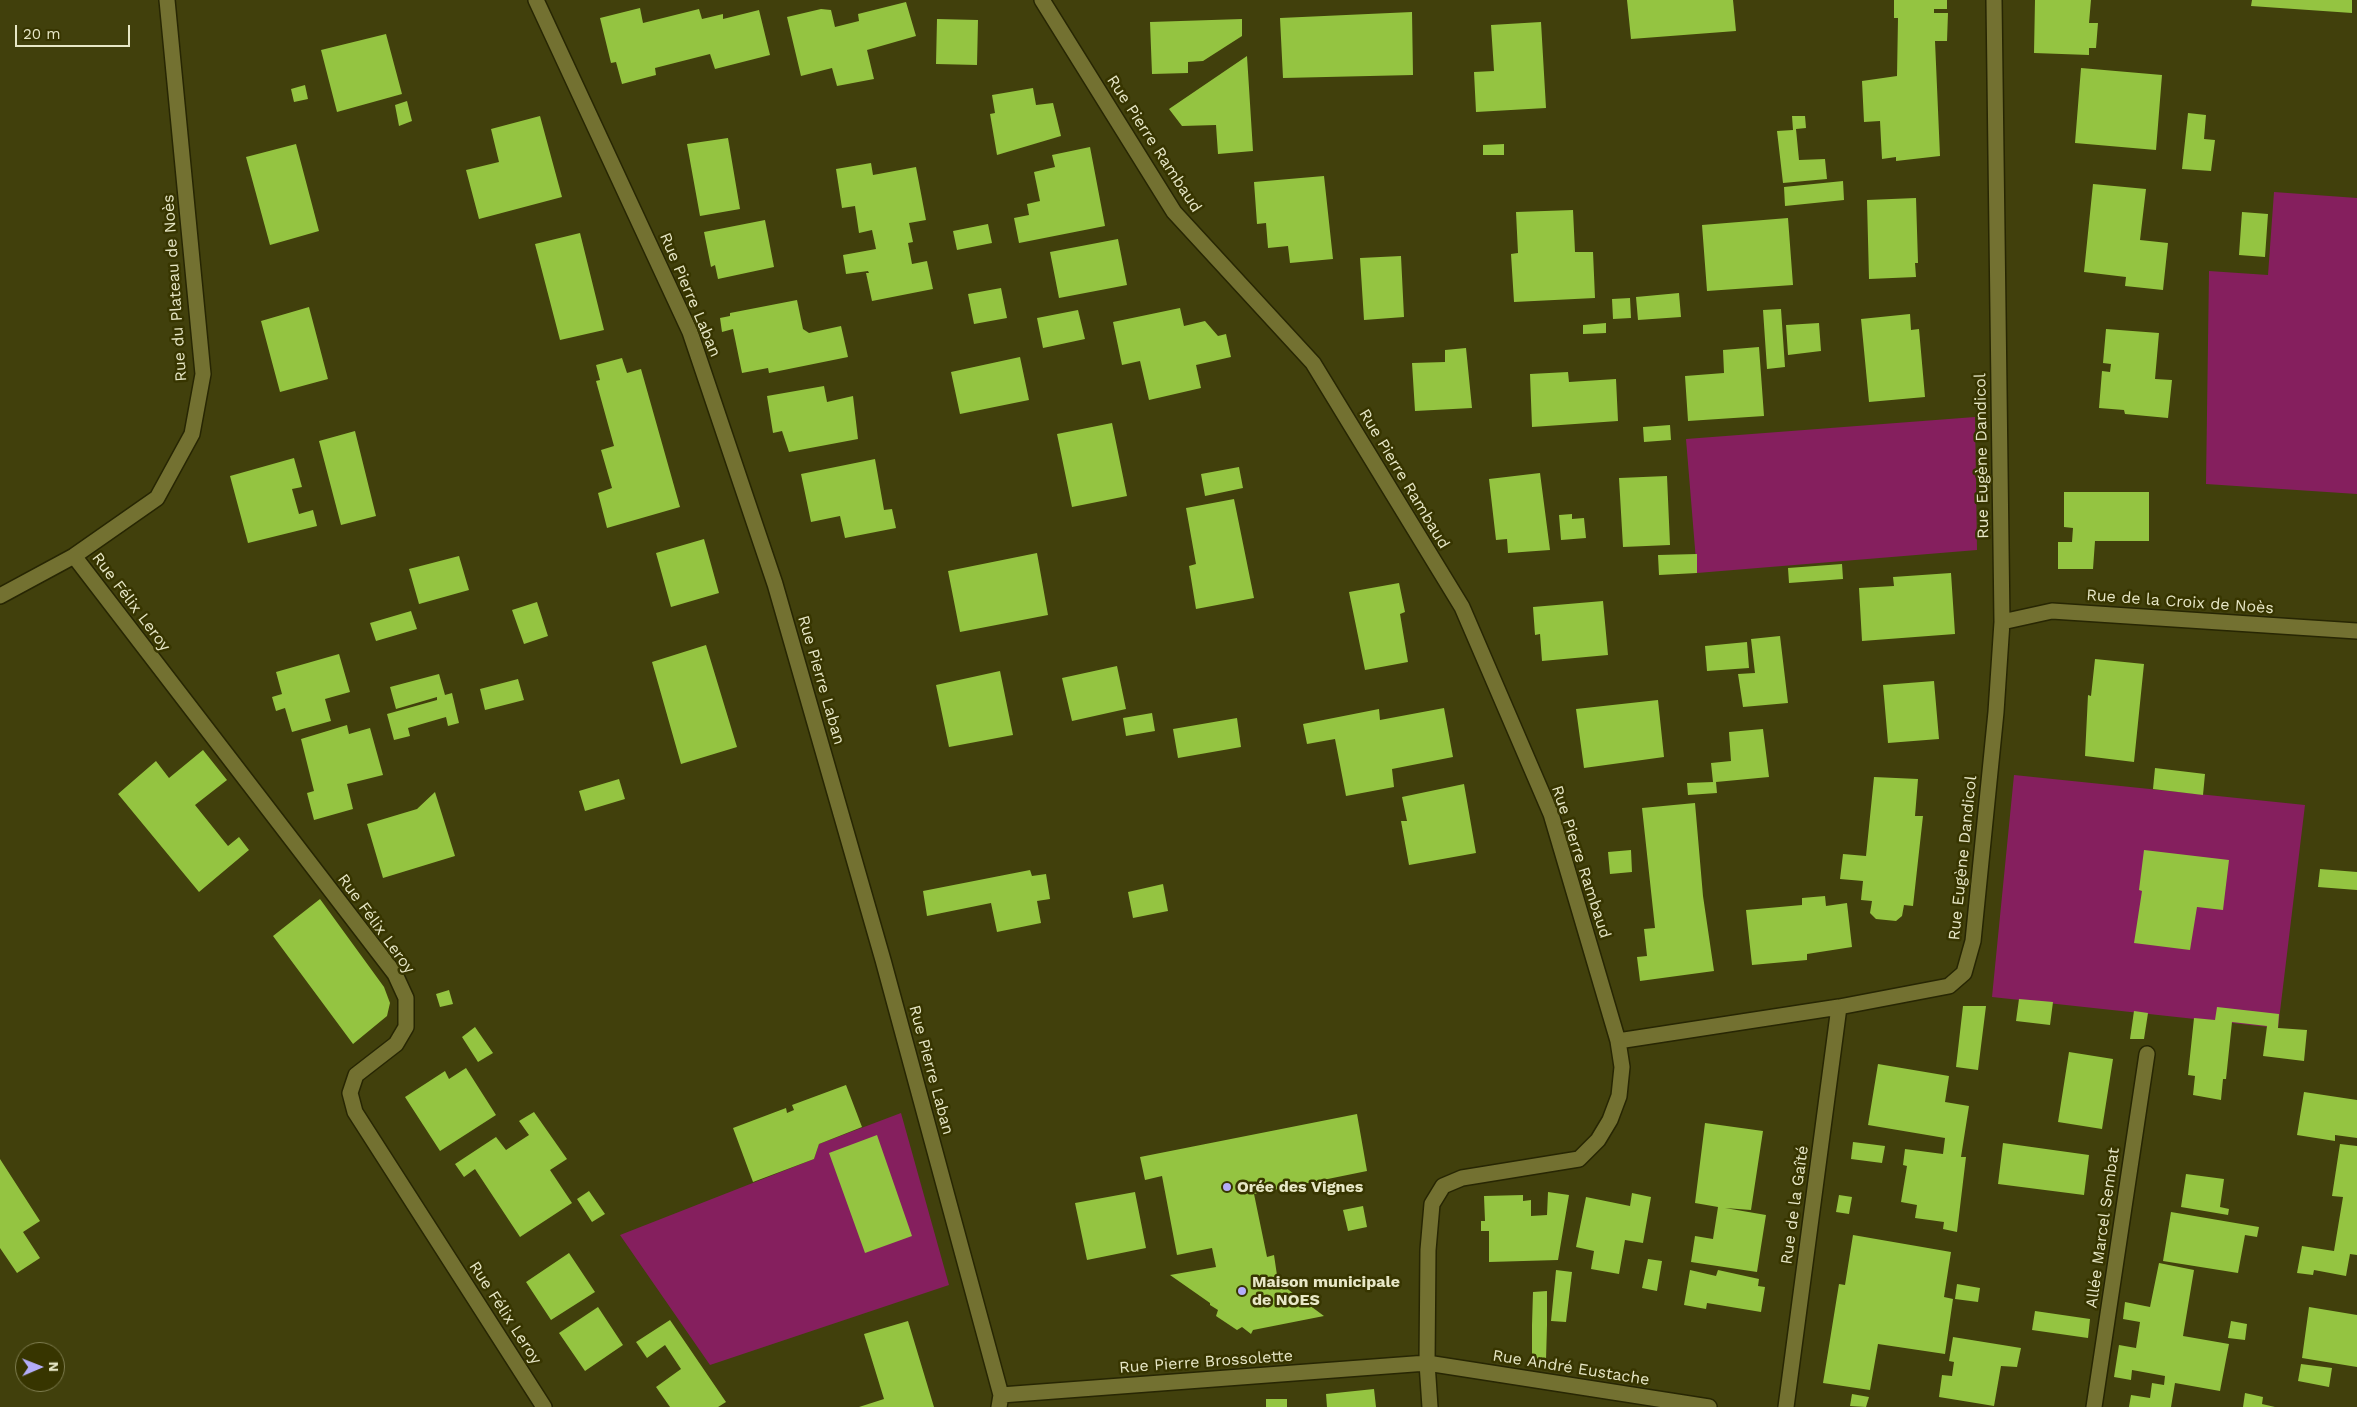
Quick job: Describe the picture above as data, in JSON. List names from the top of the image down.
{
  "streets": {
    "street": [
      "Rue Pierre Rambaud",
      "Rue du Plateau de Noès",
      "Rue Pierre Laban",
      "Rue Eugène Dandicol",
      "Rue Félix Leroy",
      "Rue de la Croix de Noès",
      "Rue de la Gaîté",
      "Allée Marcel Sembat",
      "Rue Pierre Brossolette",
      "Rue André Eustache"
    ]
  },
  "crossings": [
    ["Rue Pierre Rambaud", "Rue Eugène Dandicol"],
    ["Rue du Plateau de Noès", "Rue Félix Leroy"],
    ["Rue Pierre Laban", "Rue Pierre Brossolette"],
    ["Rue Eugène Dandicol", "Rue de la Croix de Noès"],
    ["Rue Eugène Dandicol", "Rue de la Gaîté"],
    ["Rue Pierre Brossolette", "Rue André Eustache"]
  ],
  "places": ["Orée des Vignes", "Maison municipale de NOES"],
  "scale_bar": "20 m",
  "north": "right"
}
